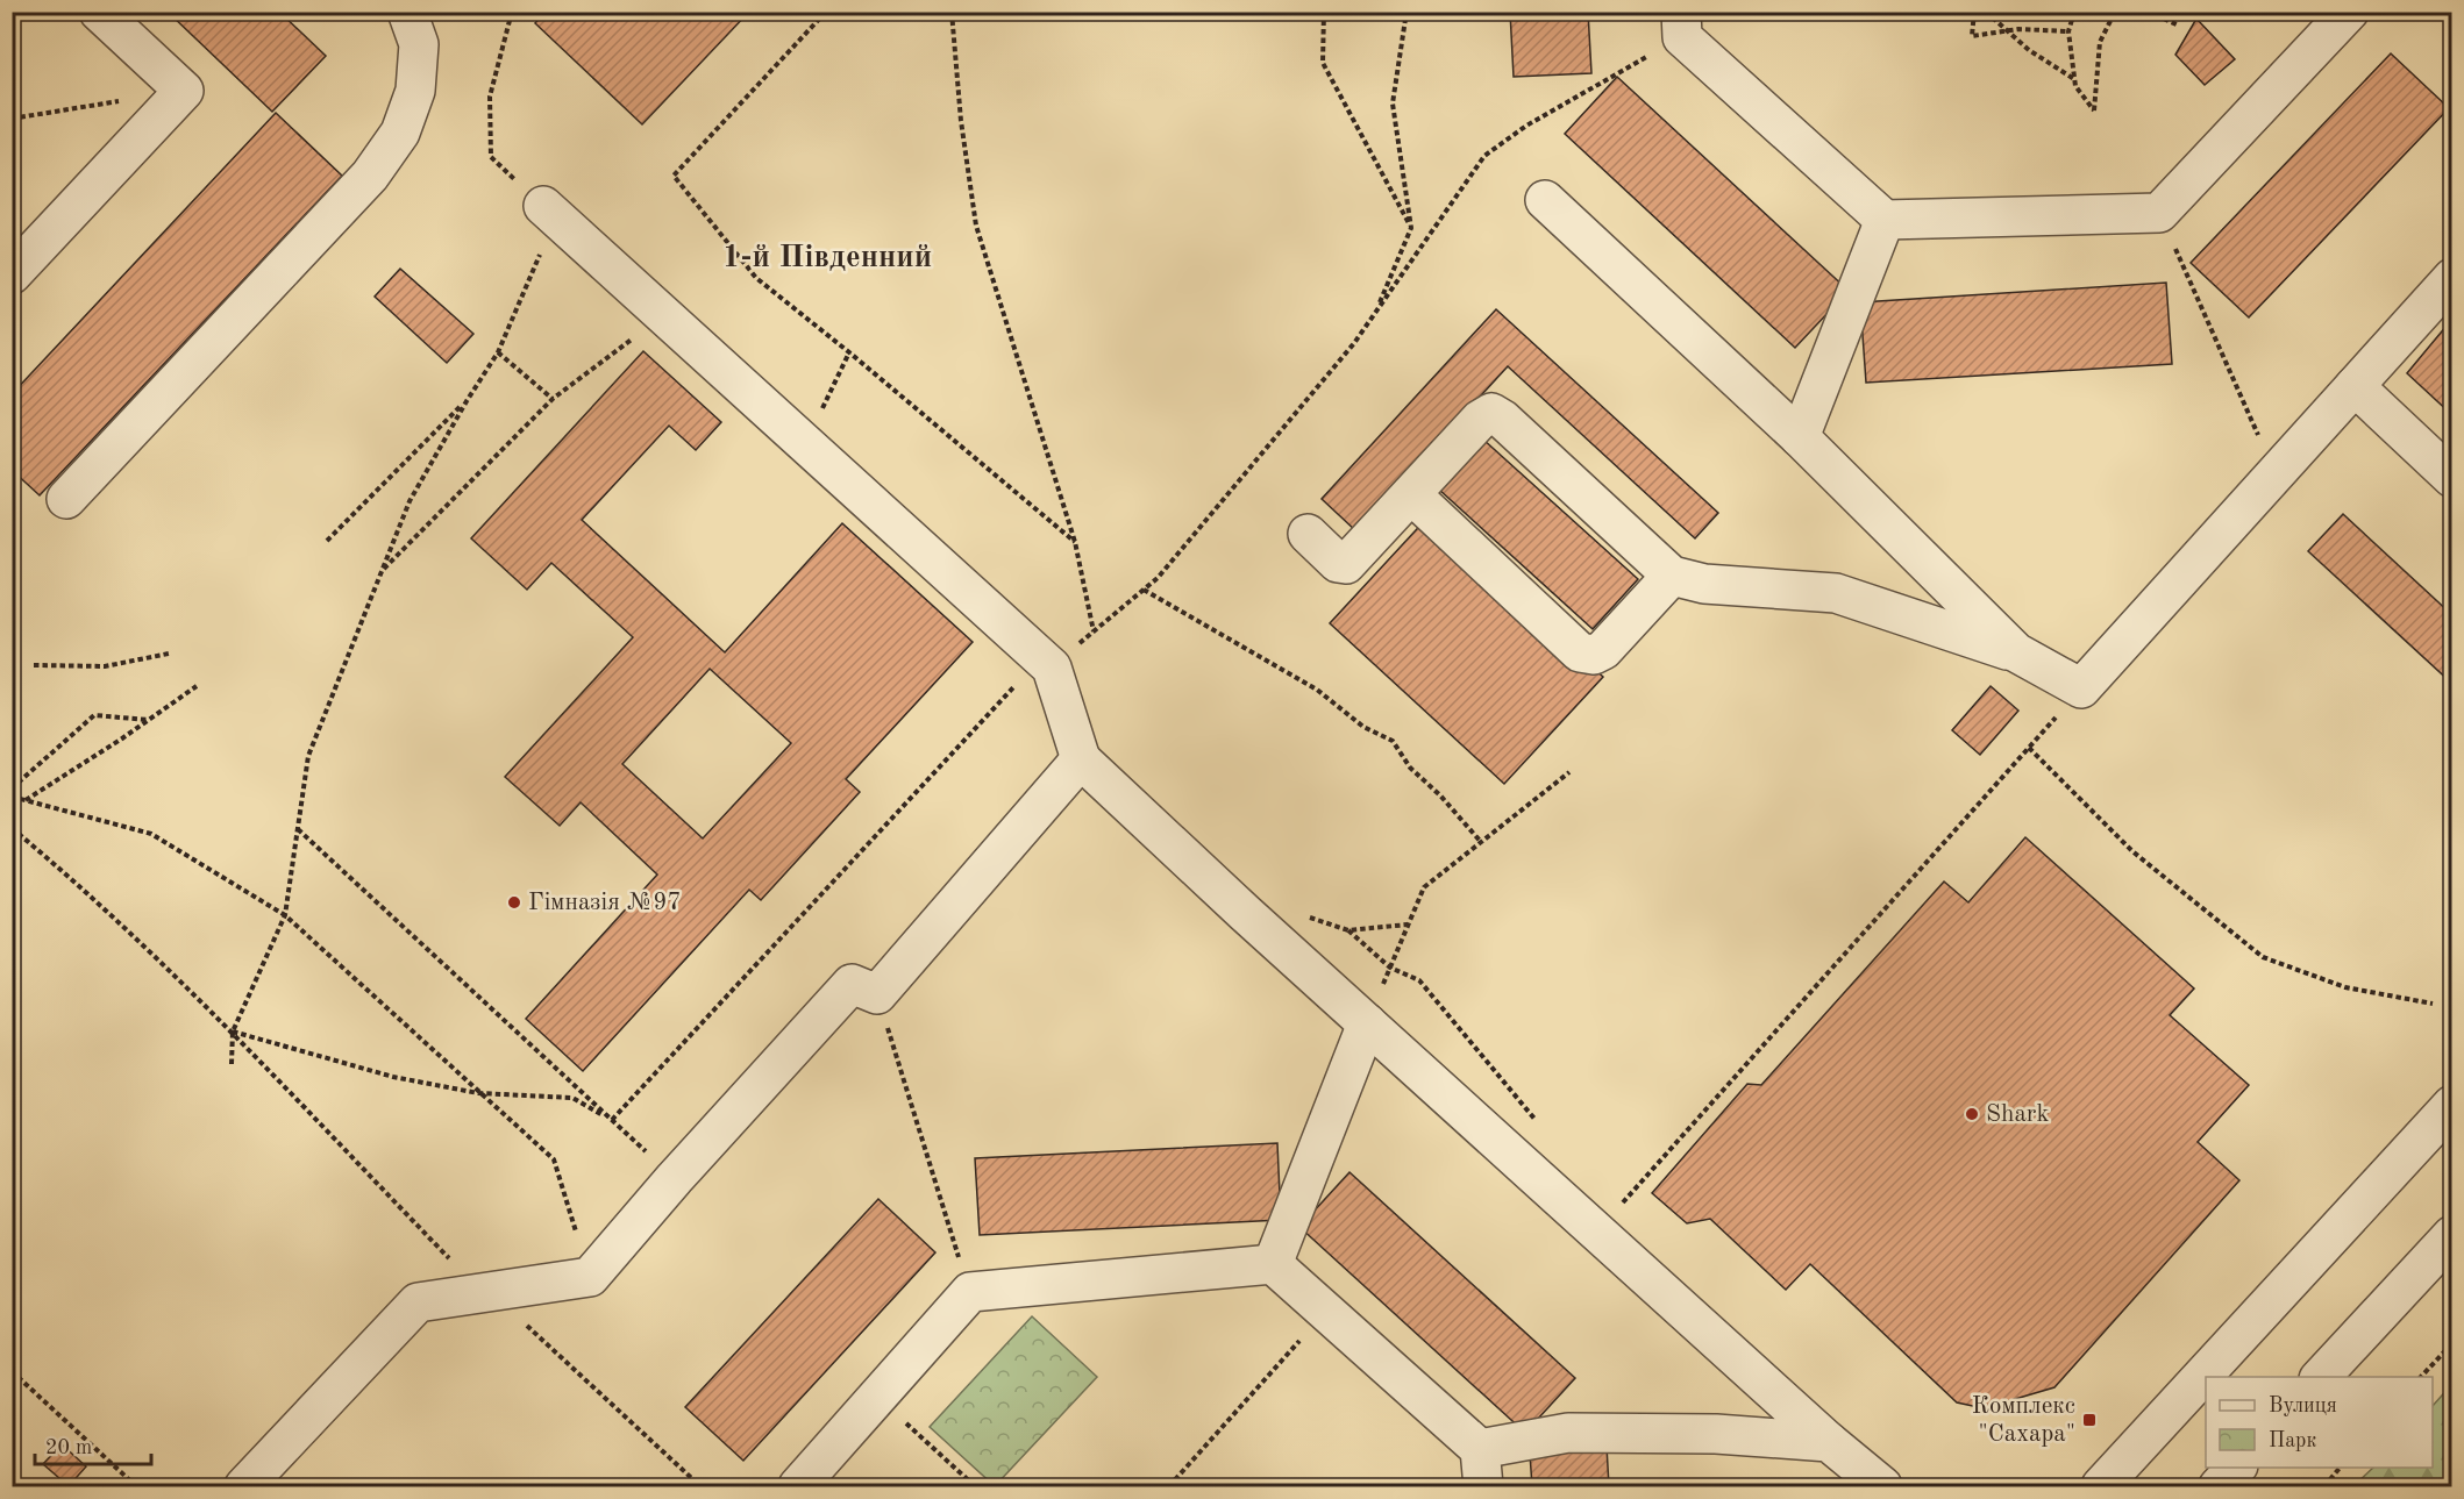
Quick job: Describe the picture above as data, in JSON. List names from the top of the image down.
{
  "districts": ["1-й Південний"],
  "places": {
    "other": ["Гімназія №97", "Shark"],
    "transit": ["Комплекс \"Сахара\""]
  },
  "legend": ["Вулиця", "Парк"],
  "scale_bar": "20 m"
}
